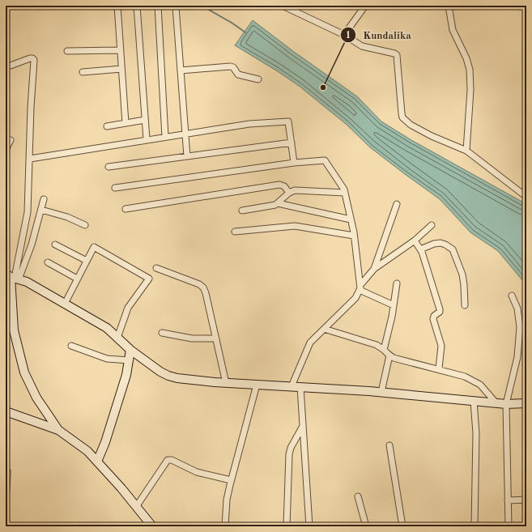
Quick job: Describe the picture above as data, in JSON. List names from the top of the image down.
{
  "places": ["Kundalika"]
}
